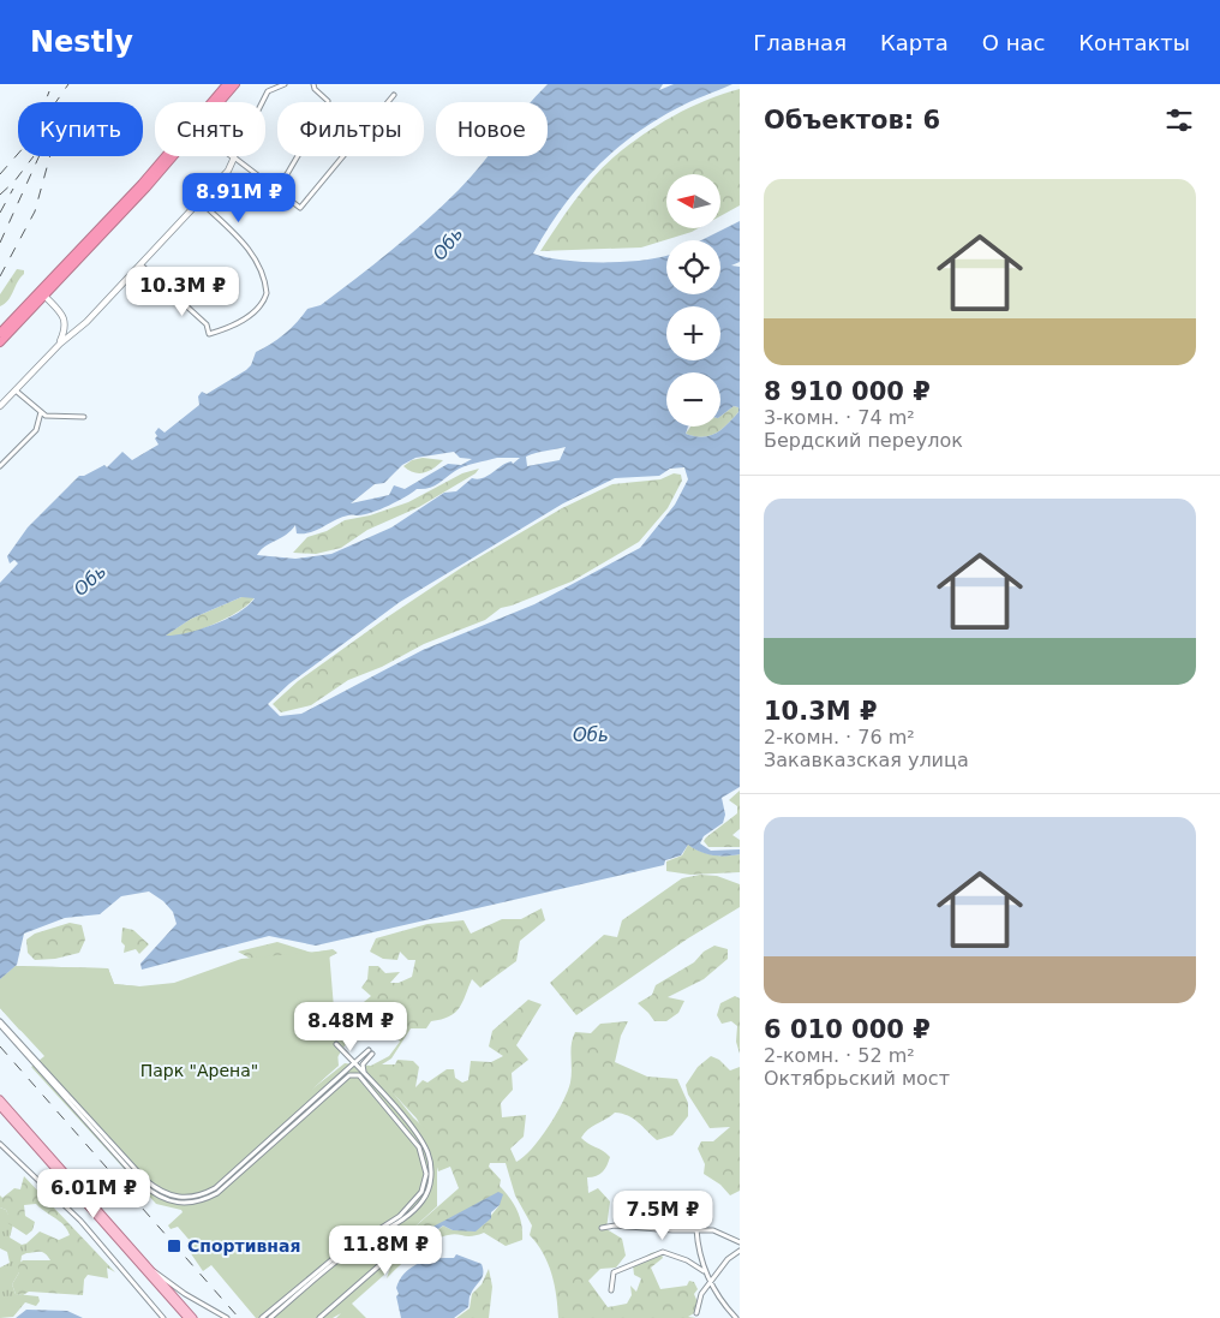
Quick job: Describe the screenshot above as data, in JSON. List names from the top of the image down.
{
  "water": ["Обь"],
  "parks": ["Парк \"Арена\""],
  "places": {
    "transit": ["Спортивная"]
  },
  "north": "left",
  "page": {
    "header": "Nestly",
    "nav": [
      "Главная",
      "Карта",
      "О нас",
      "Контакты"
    ],
    "heading": "Объектов: 6",
    "chip": [
      "Купить",
      "Снять",
      "Фильтры",
      "Новое"
    ],
    "list": [
      {
        "name": "8 910 000 ₽",
        "note": "3-комн. · 74 m² · Бердский переулок"
      },
      {
        "name": "10.3M ₽",
        "note": "2-комн. · 76 m² · Закавказская улица"
      },
      {
        "name": "6 010 000 ₽",
        "note": "2-комн. · 52 m² · Октябрьский мост"
      }
    ],
    "price": [
      "8.91M ₽",
      "10.3M ₽",
      "8.48M ₽",
      "6.01M ₽",
      "7.5M ₽",
      "11.8M ₽"
    ],
    "map_buttons": ["+", "−"]
  }
}
